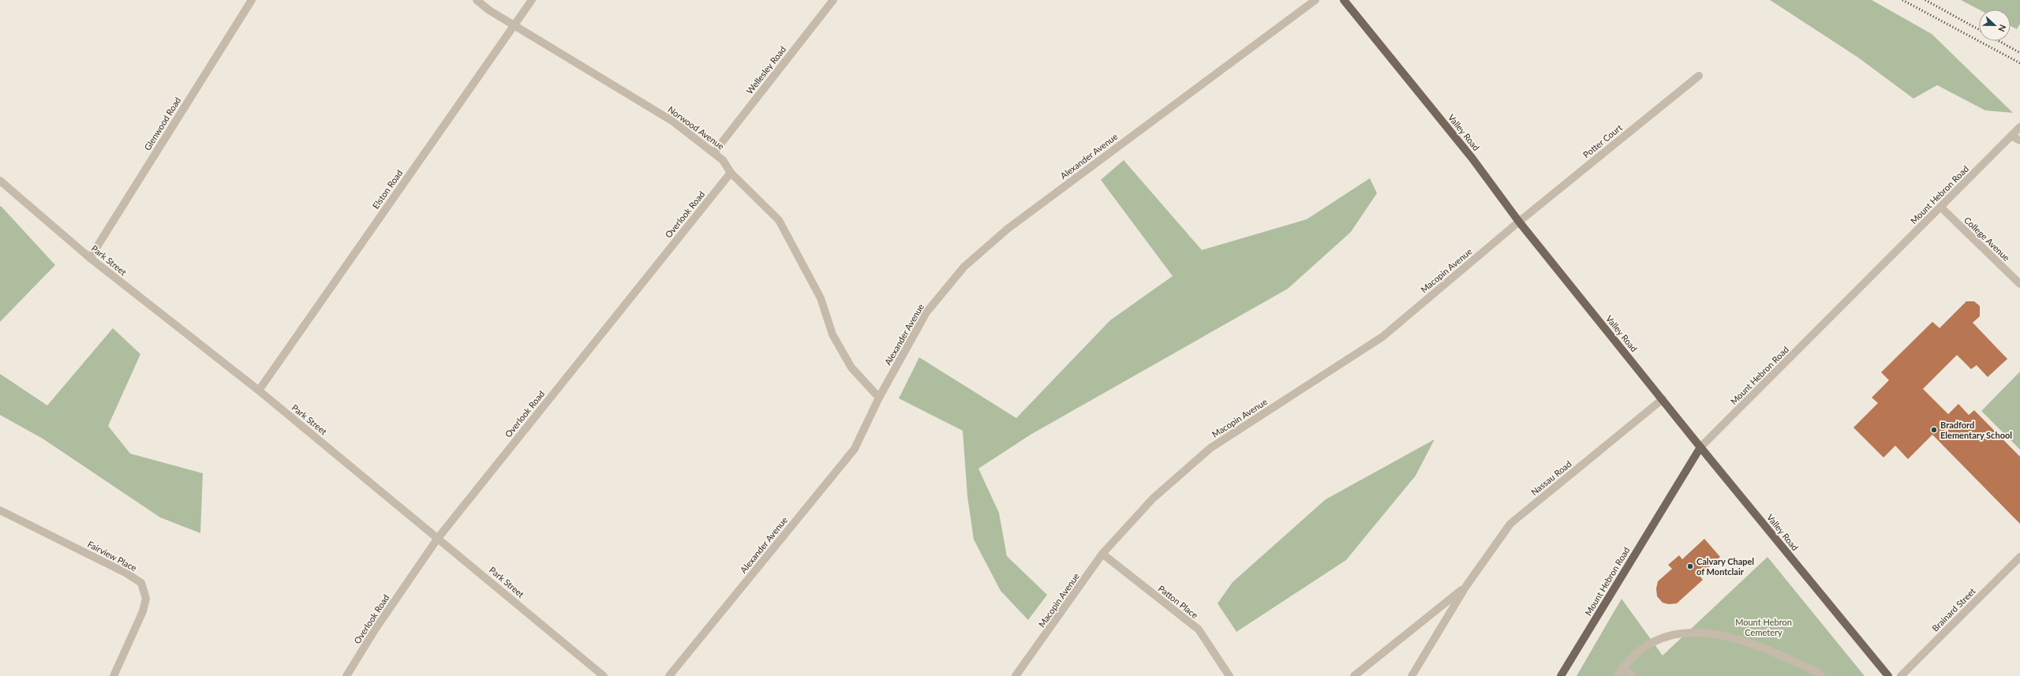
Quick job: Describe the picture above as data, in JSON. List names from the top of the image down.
{
  "streets": {
    "main road": ["Valley Road", "Mount Hebron Road"],
    "street": [
      "Wellesley Road",
      "Glenwood Road",
      "Norwood Avenue",
      "Potter Court",
      "Alexander Avenue",
      "Elston Road",
      "Overlook Road",
      "College Avenue",
      "Park Street",
      "Macopin Avenue",
      "Nassau Road",
      "Fairview Place",
      "Patton Place",
      "Brainard Street"
    ]
  },
  "crossings": [
    ["Wellesley Road", "Norwood Avenue"],
    ["Glenwood Road", "Park Street"],
    ["Norwood Avenue", "Alexander Avenue"],
    ["Norwood Avenue", "Elston Road"],
    ["Norwood Avenue", "Overlook Road"],
    ["Valley Road", "Potter Court"],
    ["Valley Road", "Mount Hebron Road"],
    ["Valley Road", "Macopin Avenue"],
    ["Valley Road", "Nassau Road"],
    ["Potter Court", "Macopin Avenue"],
    ["Elston Road", "Park Street"],
    ["Mount Hebron Road", "College Avenue"],
    ["Overlook Road", "Park Street"],
    ["Macopin Avenue", "Patton Place"]
  ],
  "parks": ["Mount Hebron Cemetery"],
  "places": ["Bradford Elementary School", "Calvary Chapel of Montclair"],
  "north": "right"
}
